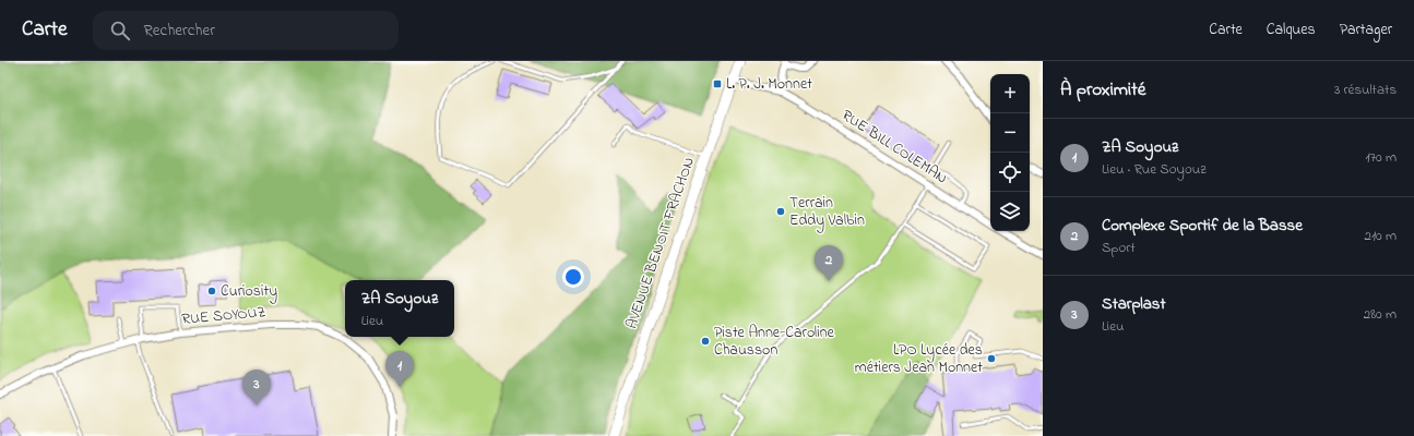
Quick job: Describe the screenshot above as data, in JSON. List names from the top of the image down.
{
  "streets": {
    "main road": ["AVENUE BENOIT FRACHON"],
    "street": ["RUE BILL COLEMAN", "RUE SOYOUZ"]
  },
  "crossings": [
    ["RUE BILL COLEMAN", "AVENUE BENOIT FRACHON"]
  ],
  "places": {
    "transit": ["L. P. J. Monnet"],
    "other": [
      "Terrain Eddy Valbin",
      "Curiosity",
      "Piste Anne-Caroline Chausson",
      "LPO Lycée des métiers Jean Monnet"
    ]
  },
  "page": {
    "header": "Carte",
    "search": "Rechercher",
    "nav": ["Carte", "Calques", "Partager"],
    "heading": ["À proximité", "3 résultats"],
    "map_buttons": ["+", "−"],
    "list": [
      {
        "mark": "1",
        "name": "ZA Soyouz",
        "note": "Lieu · Rue Soyouz",
        "value": "170 m"
      },
      {
        "mark": "2",
        "name": "Complexe Sportif de la Basse",
        "note": "Sport",
        "value": "210 m"
      },
      {
        "mark": "3",
        "name": "Starplast",
        "note": "Lieu",
        "value": "280 m"
      }
    ],
    "pins": ["2", "1", "3"],
    "popup": ["ZA Soyouz", "Lieu"]
  }
}
